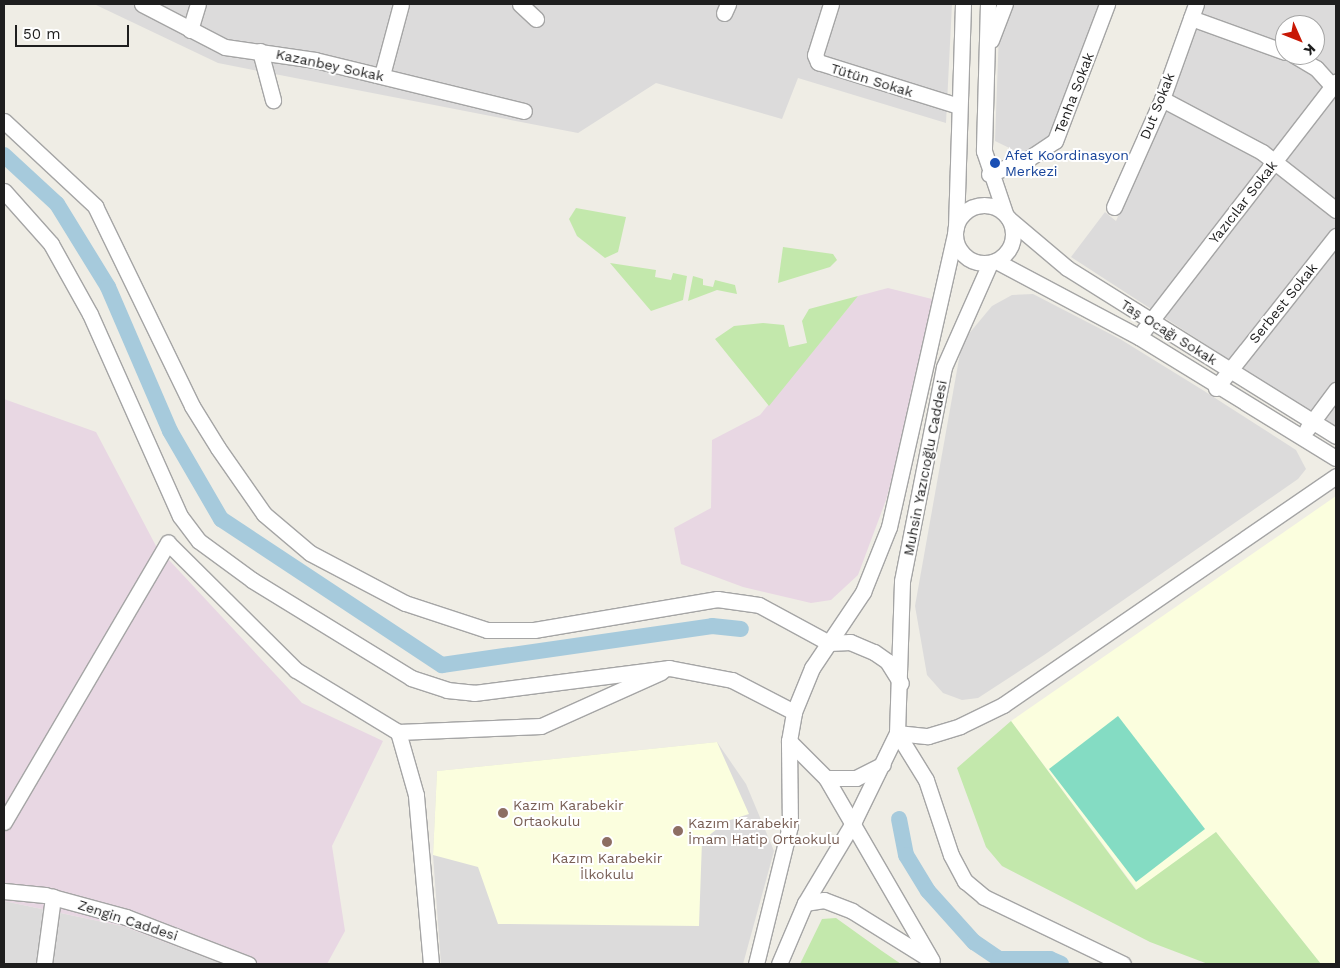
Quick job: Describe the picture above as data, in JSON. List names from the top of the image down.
{
  "streets": {
    "street": [
      "Kazanbey Sokak",
      "Tütün Sokak",
      "Tenha Sokak",
      "Dut Sokak",
      "Yazıcılar Sokak",
      "Serbest Sokak",
      "Taş Ocağı Sokak",
      "Muhsin Yazıcıoğlu Caddesi",
      "Zengin Caddesi"
    ]
  },
  "crossings": [
    ["Tütün Sokak", "Muhsin Yazıcıoğlu Caddesi"],
    ["Yazıcılar Sokak", "Taş Ocağı Sokak"],
    ["Serbest Sokak", "Taş Ocağı Sokak"],
    ["Taş Ocağı Sokak", "Muhsin Yazıcıoğlu Caddesi"]
  ],
  "places": [
    "Afet Koordinasyon Merkezi",
    "Kazım Karabekir Ortaokulu",
    "Kazım Karabekir İmam Hatip Ortaokulu",
    "Kazım Karabekir İlkokulu"
  ],
  "scale_bar": "50 m",
  "north": "bottom right"
}
